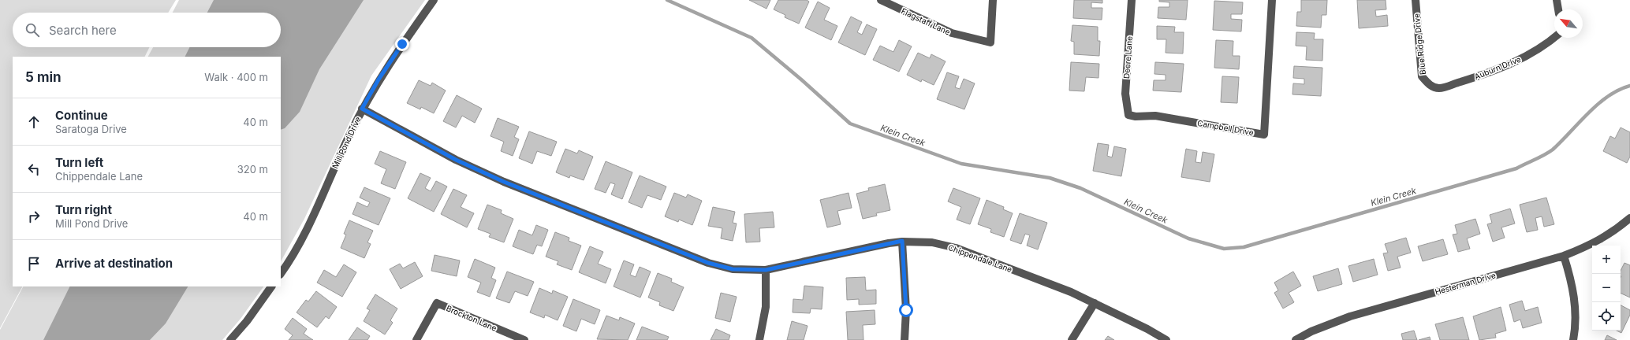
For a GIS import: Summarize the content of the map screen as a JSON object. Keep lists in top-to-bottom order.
{
  "streets": {
    "street": [
      "Flagstaff Lane",
      "Blue Ridge Drive",
      "Deere Lane",
      "Auburn Drive",
      "Campbell Drive",
      "Mill Pond Drive",
      "Chippendale Lane",
      "Hesterman Drive",
      "Brockton Lane"
    ]
  },
  "crossings": [
    ["Blue Ridge Drive", "Auburn Drive"],
    ["Deere Lane", "Campbell Drive"],
    ["Mill Pond Drive", "Chippendale Lane"]
  ],
  "water": ["Klein Creek"],
  "north": "top left",
  "page": {
    "search": "Search here",
    "heading": ["5 min", "Walk · 400 m"],
    "list": [
      ["Continue", "Saratoga Drive", "40 m"],
      ["Turn left", "Chippendale Lane", "320 m"],
      ["Turn right", "Mill Pond Drive", "40 m"],
      "Arrive at destination"
    ],
    "map_buttons": ["+", "−"]
  }
}
